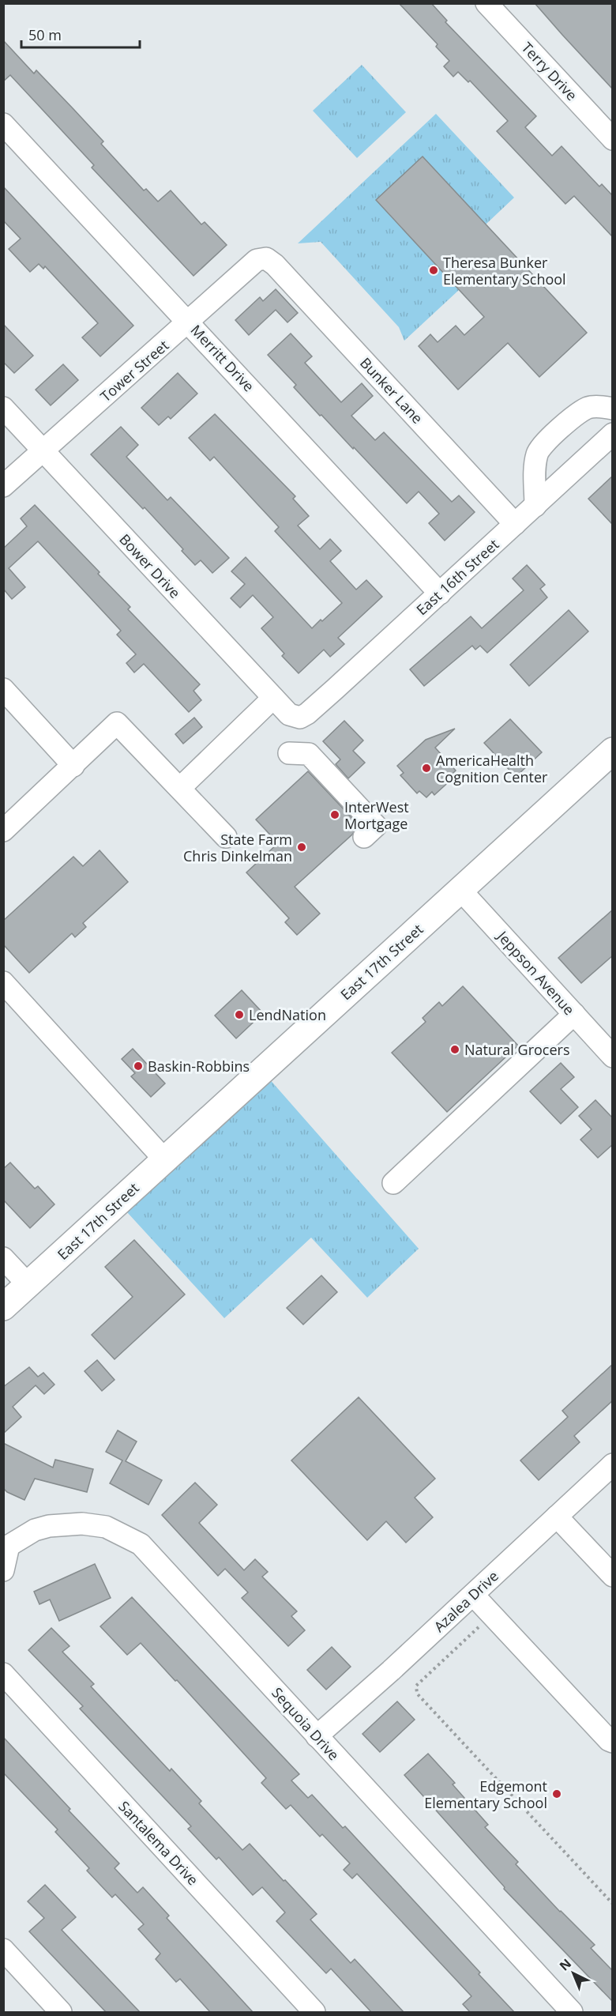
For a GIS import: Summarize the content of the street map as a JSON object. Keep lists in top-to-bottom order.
{
  "streets": {
    "main road": ["East 17th Street"],
    "street": [
      "Terry Drive",
      "Merritt Drive",
      "Tower Street",
      "Bunker Lane",
      "Bower Drive",
      "East 16th Street",
      "Jeppson Avenue",
      "Azalea Drive",
      "Sequoia Drive",
      "Santalema Drive"
    ]
  },
  "crossings": [
    ["Merritt Drive", "Tower Street"],
    ["Merritt Drive", "East 16th Street"],
    ["Tower Street", "Bunker Lane"],
    ["Tower Street", "Bower Drive"],
    ["Bunker Lane", "East 16th Street"],
    ["Bower Drive", "East 16th Street"],
    ["East 17th Street", "Jeppson Avenue"],
    ["Azalea Drive", "Sequoia Drive"]
  ],
  "places": [
    "Theresa Bunker Elementary School",
    "AmericaHealth Cognition Center",
    "InterWest Mortgage",
    "State Farm Chris Dinkelman",
    "LendNation",
    "Natural Grocers",
    "Baskin-Robbins",
    "Edgemont Elementary School"
  ],
  "scale_bar": "50 m",
  "north": "top left"
}
